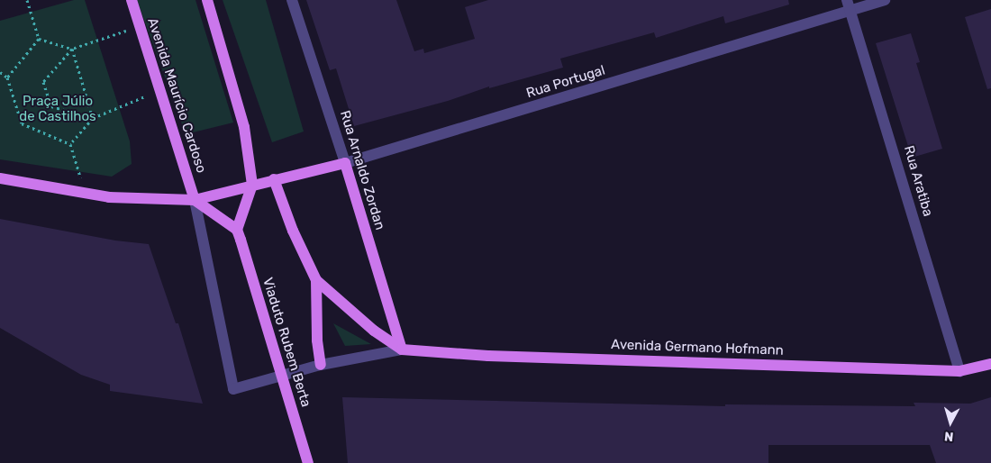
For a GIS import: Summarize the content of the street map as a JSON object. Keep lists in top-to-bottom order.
{
  "streets": {
    "main road": [
      "Rua Portugal",
      "Avenida Maurício Cardoso",
      "Rua Arnaldo Zordan",
      "Viaduto Rubem Berta",
      "Avenida Germano Hofmann"
    ],
    "street": ["Rua Aratiba"]
  },
  "crossings": [
    ["Rua Portugal", "Avenida Maurício Cardoso"],
    ["Rua Portugal", "Rua Arnaldo Zordan"],
    ["Rua Portugal", "Rua Aratiba"],
    ["Rua Arnaldo Zordan", "Avenida Germano Hofmann"],
    ["Rua Aratiba", "Avenida Germano Hofmann"]
  ],
  "parks": ["Praça Júlio de Castilhos"],
  "north": "bottom"
}
